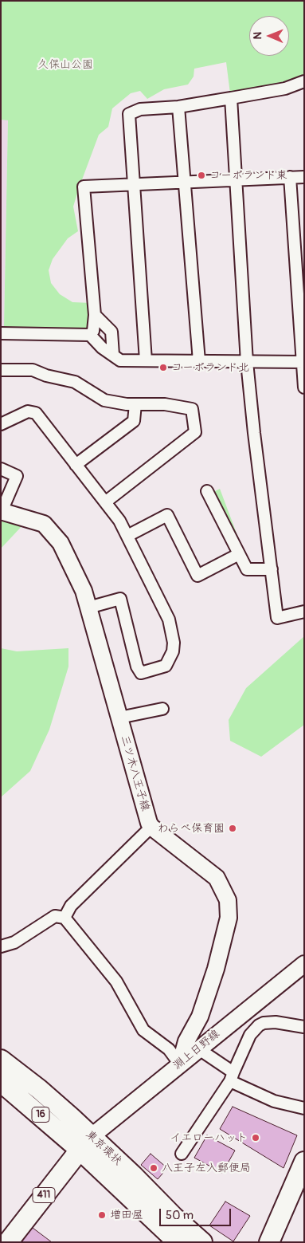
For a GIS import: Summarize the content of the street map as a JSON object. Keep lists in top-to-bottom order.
{
  "streets": {
    "highway": ["16", "東京環状", "411"],
    "main road": ["三ツ木八王子線", "淵上日野線"]
  },
  "crossings": [
    ["淵上日野線", "東京環状"],
    ["淵上日野線", "411"],
    ["東京環状", "411"]
  ],
  "parks": ["久保山公園"],
  "places": [
    "コーポランド東",
    "コーポランド北",
    "わらべ保育園",
    "イエローハット",
    "八王子左入郵便局",
    "増田屋"
  ],
  "scale_bar": "50 m",
  "north": "left"
}
